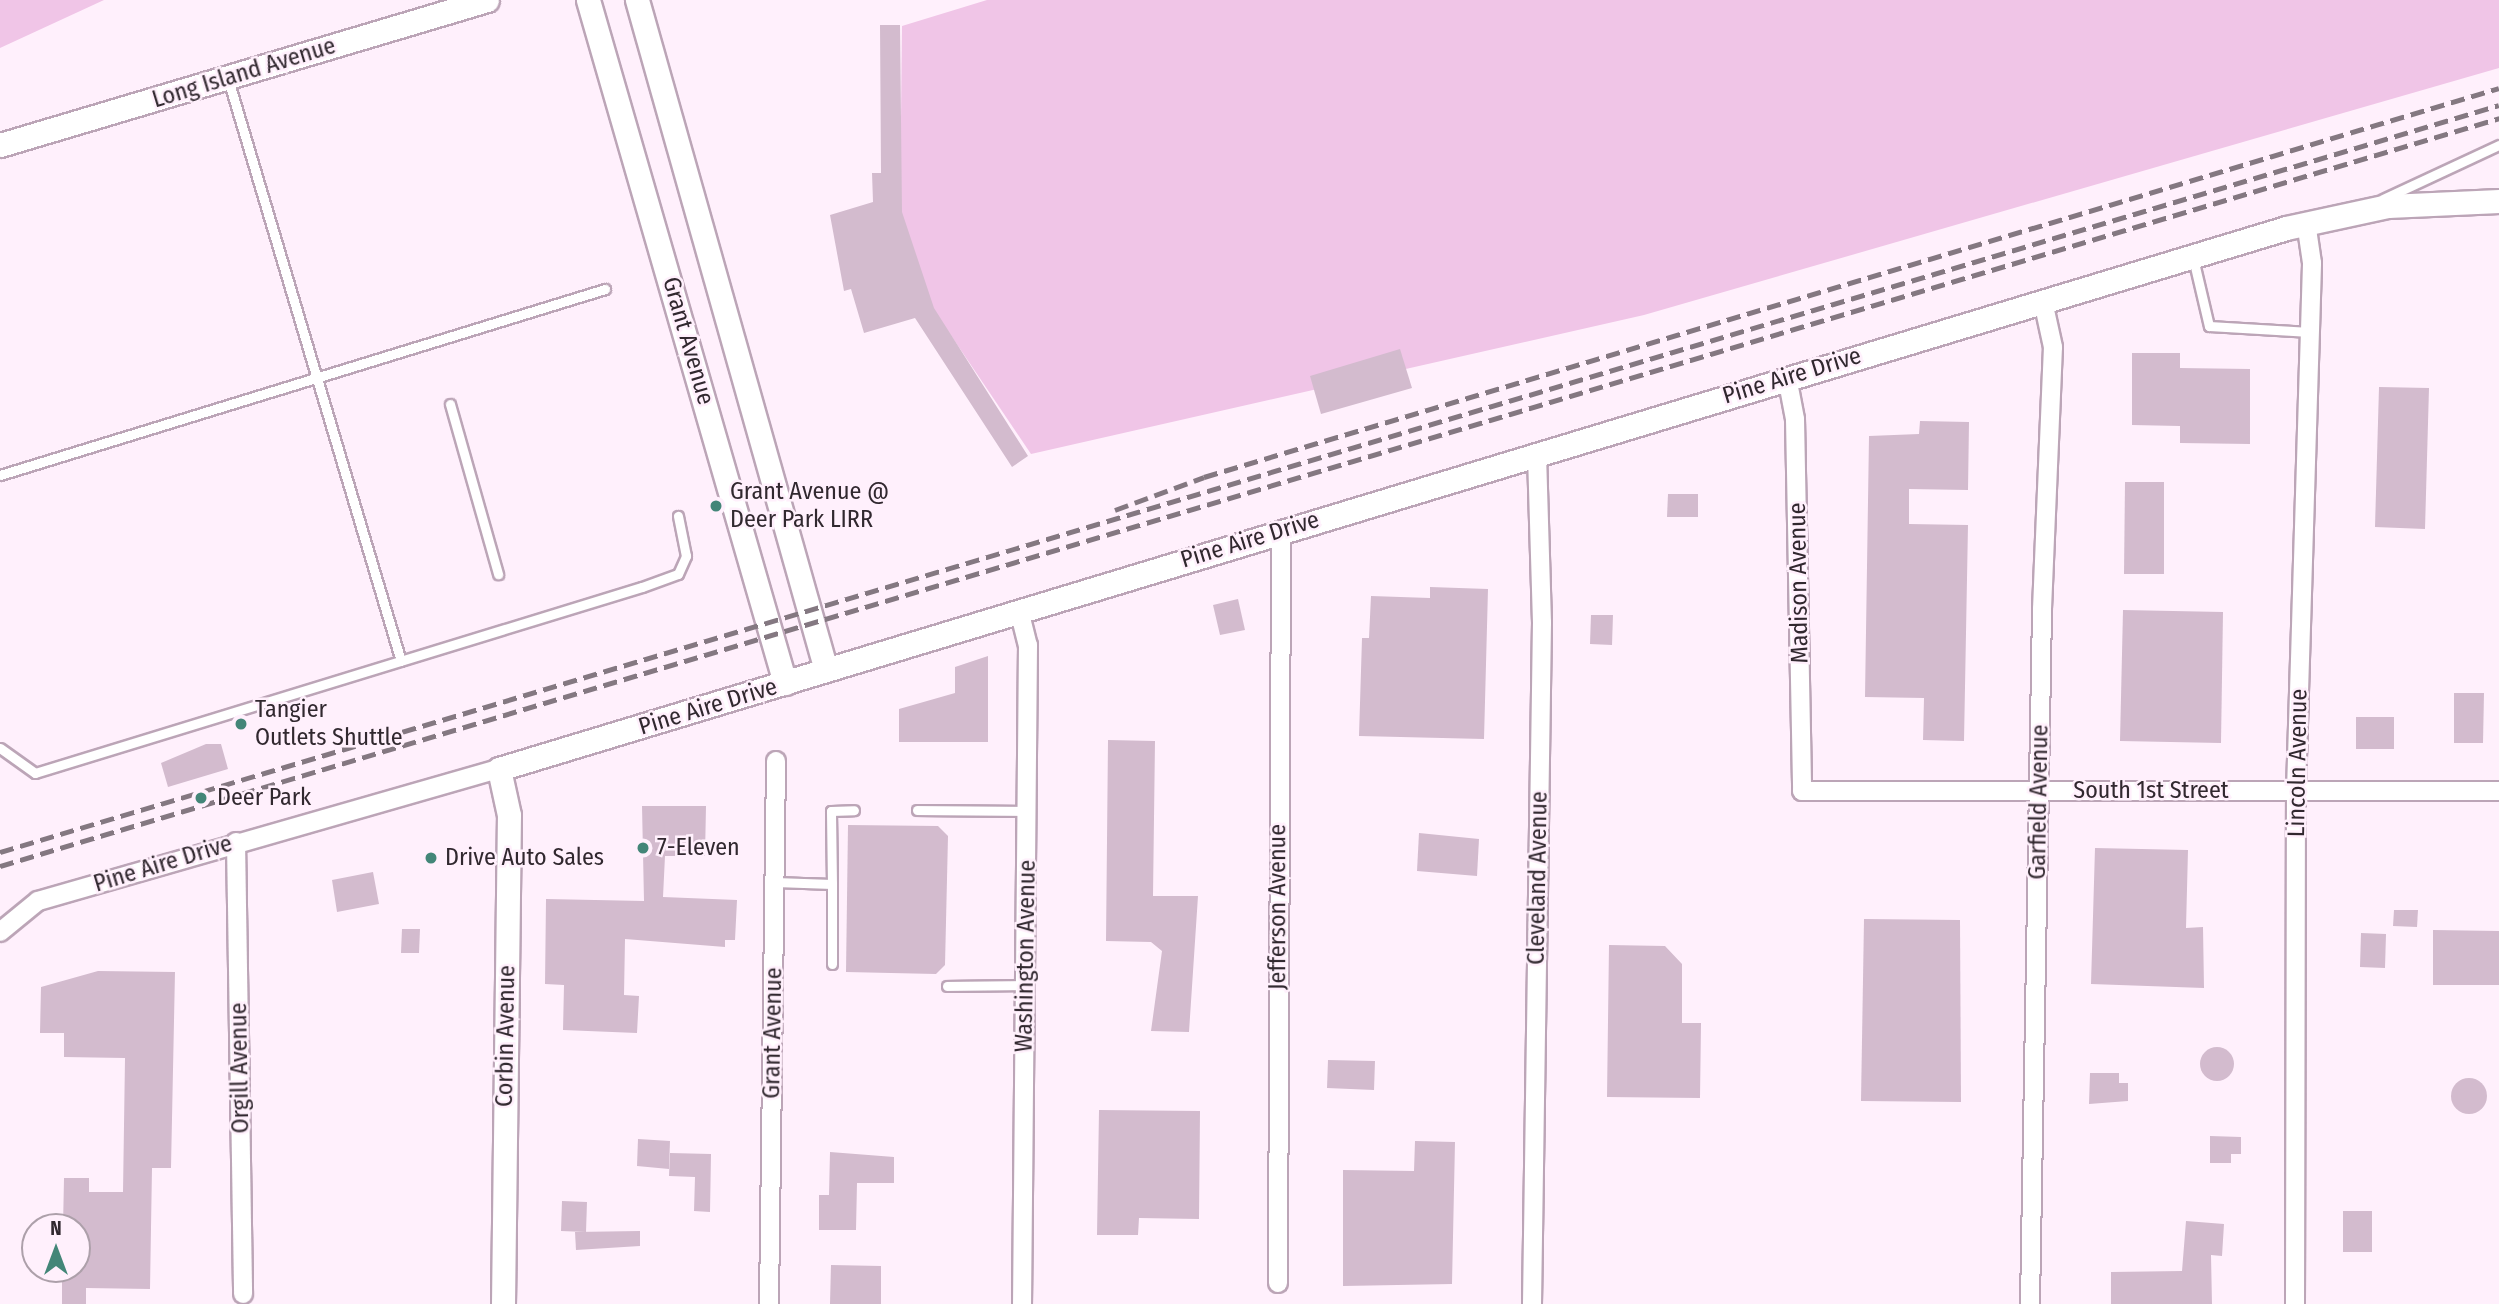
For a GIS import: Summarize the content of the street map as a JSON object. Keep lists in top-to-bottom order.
{
  "streets": {
    "street": [
      "Long Island Avenue",
      "Grant Avenue",
      "Pine Aire Drive",
      "Madison Avenue",
      "Lincoln Avenue",
      "South 1st Street",
      "Garfield Avenue",
      "Cleveland Avenue",
      "Jefferson Avenue",
      "Washington Avenue",
      "Corbin Avenue",
      "Orgill Avenue"
    ]
  },
  "crossings": [
    ["Grant Avenue", "Pine Aire Drive"],
    ["Pine Aire Drive", "Madison Avenue"],
    ["Pine Aire Drive", "Lincoln Avenue"],
    ["Pine Aire Drive", "Garfield Avenue"],
    ["Pine Aire Drive", "Cleveland Avenue"],
    ["Pine Aire Drive", "Jefferson Avenue"],
    ["Pine Aire Drive", "Washington Avenue"],
    ["Pine Aire Drive", "Corbin Avenue"],
    ["Pine Aire Drive", "Orgill Avenue"],
    ["Madison Avenue", "South 1st Street"],
    ["Lincoln Avenue", "South 1st Street"],
    ["South 1st Street", "Garfield Avenue"]
  ],
  "places": [
    "Grant Avenue @ Deer Park LIRR",
    "Tangier Outlets Shuttle",
    "Deer Park",
    "7-Eleven",
    "Drive Auto Sales"
  ],
  "north": "top"
}
